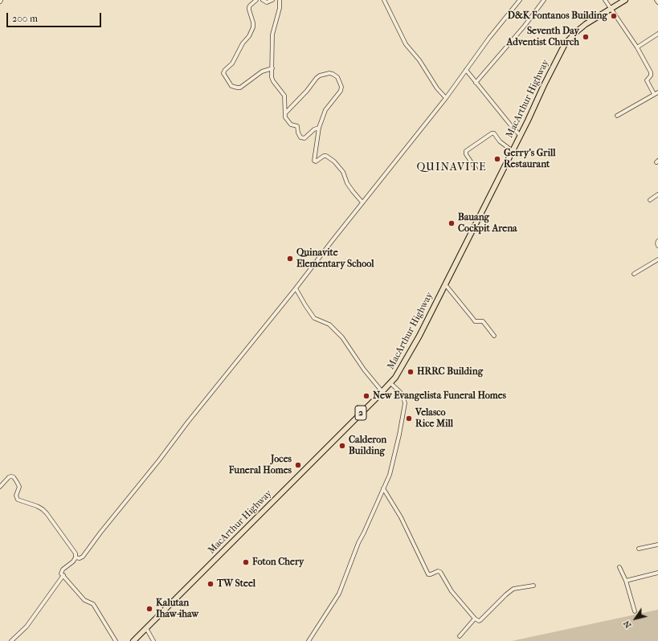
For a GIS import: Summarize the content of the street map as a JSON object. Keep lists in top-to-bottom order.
{
  "streets": {
    "highway": ["MacArthur Highway", "2"]
  },
  "districts": ["QUINAVITE"],
  "places": [
    "D&K Fontanos Building",
    "Seventh Day Adventist Church",
    "Gerry's Grill Restaurant",
    "Bauang Cockpit Arena",
    "Quinavite Elementary School",
    "HRRC Building",
    "New Evangelista Funeral Homes",
    "Velasco Rice Mill",
    "Calderon Building",
    "Joces Funeral Homes",
    "Foton Chery",
    "TW Steel",
    "Kalutan Ihaw-ihaw"
  ],
  "scale_bar": "200 m",
  "north": "bottom left"
}
